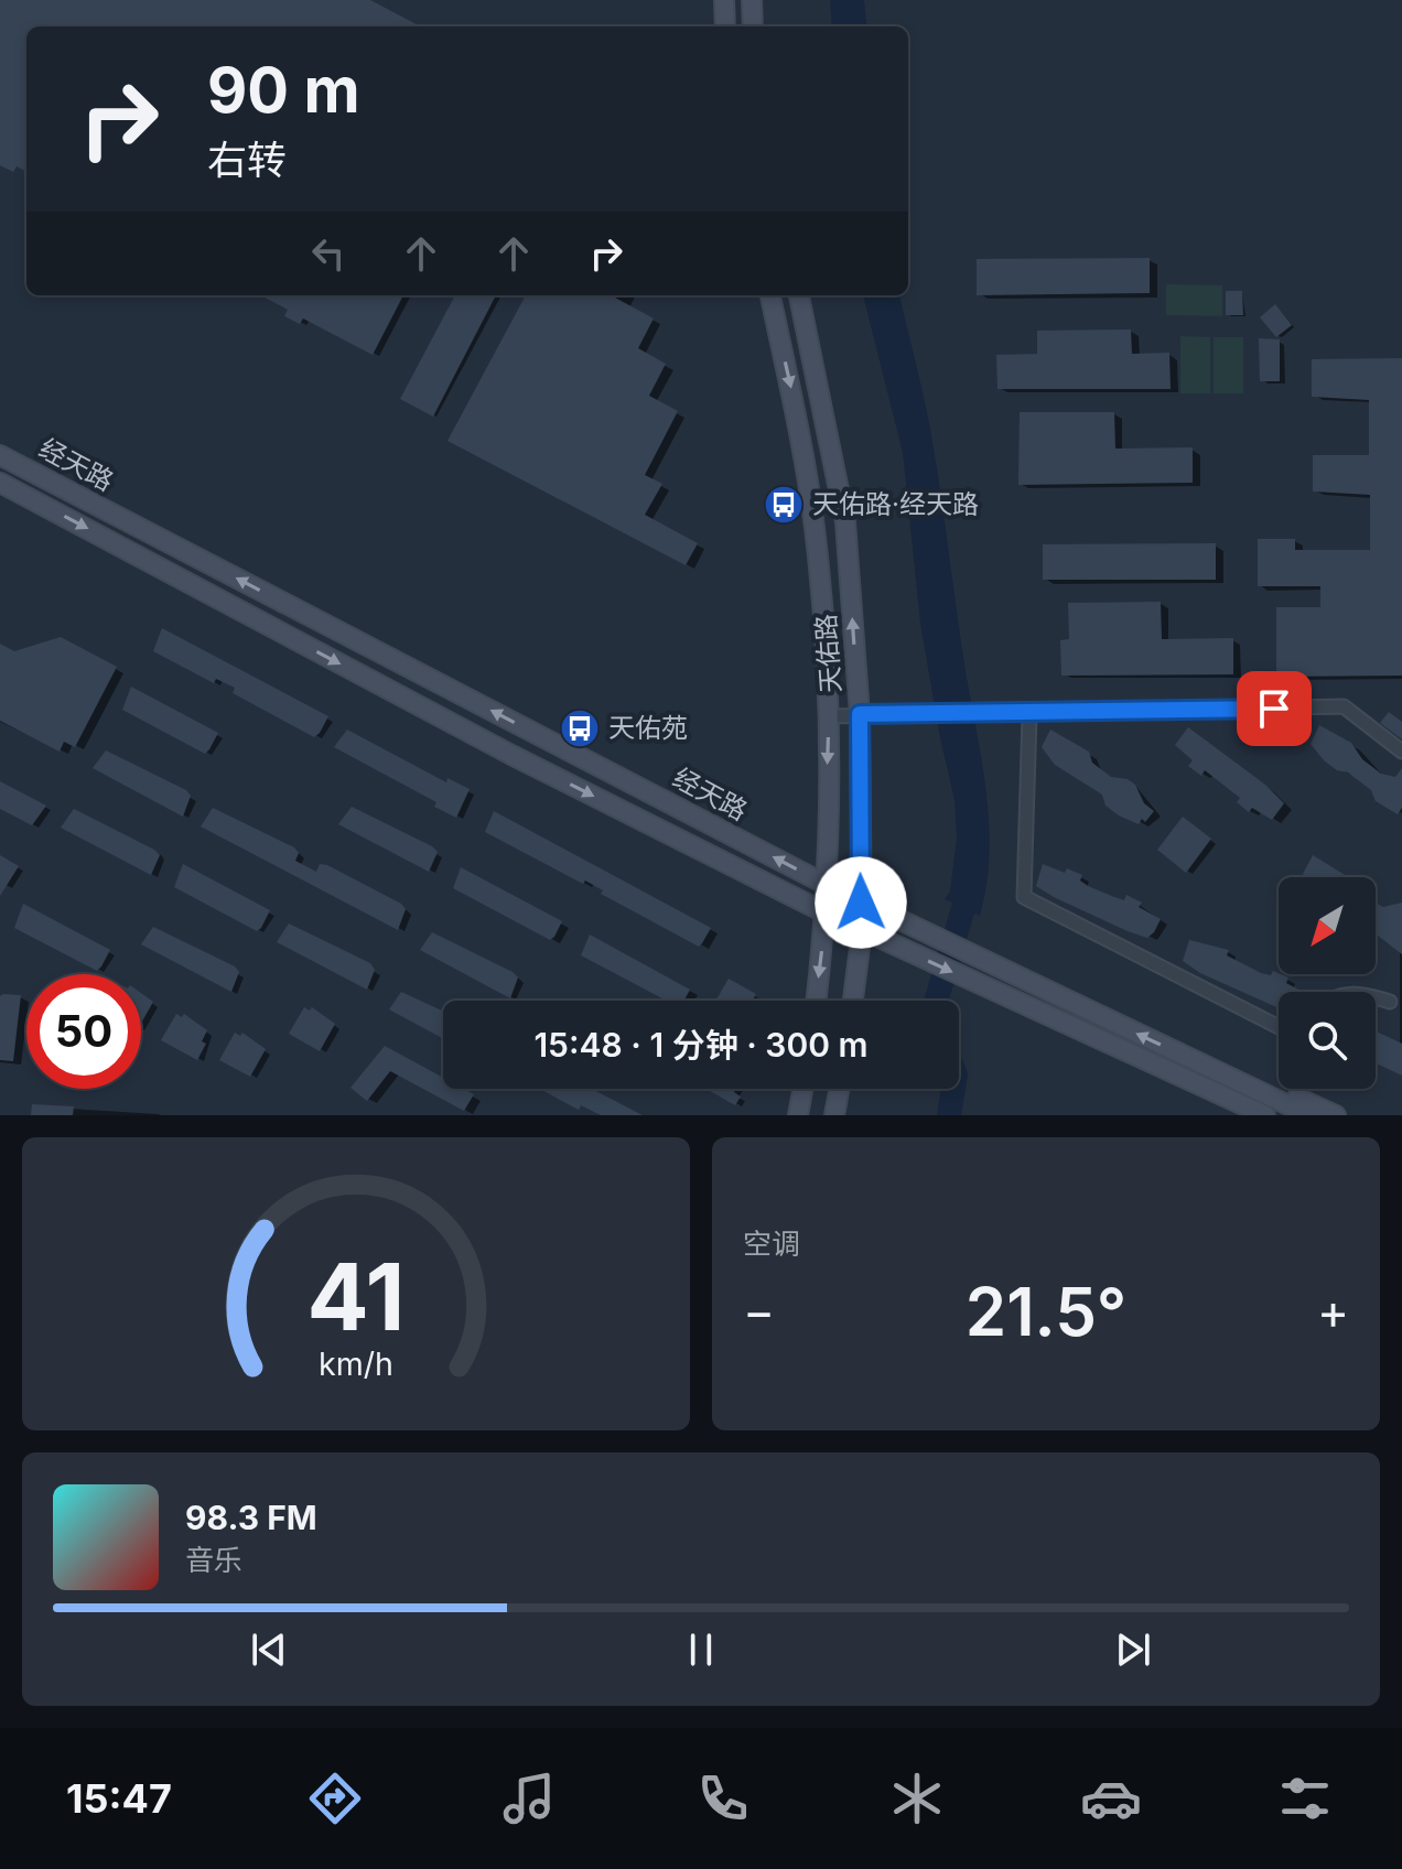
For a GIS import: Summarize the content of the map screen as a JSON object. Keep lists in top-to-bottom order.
{
  "streets": {
    "main road": ["经天路", "天佑路"]
  },
  "crossings": [
    ["经天路", "天佑路"]
  ],
  "places": {
    "bus stop": ["天佑路·经天路", "天佑苑"]
  },
  "north": "bottom left",
  "page": {
    "turn": ["90 m", "右转"],
    "limit": "50",
    "trip": "15:48 · 1 分钟 · 300 m",
    "tile": "空调",
    "heat": ["−", "21.5°", "+"],
    "song": ["98.3 FM", "音乐"],
    "tabs": "15:47",
    "gauge": ["41", "km/h"]
  }
}
